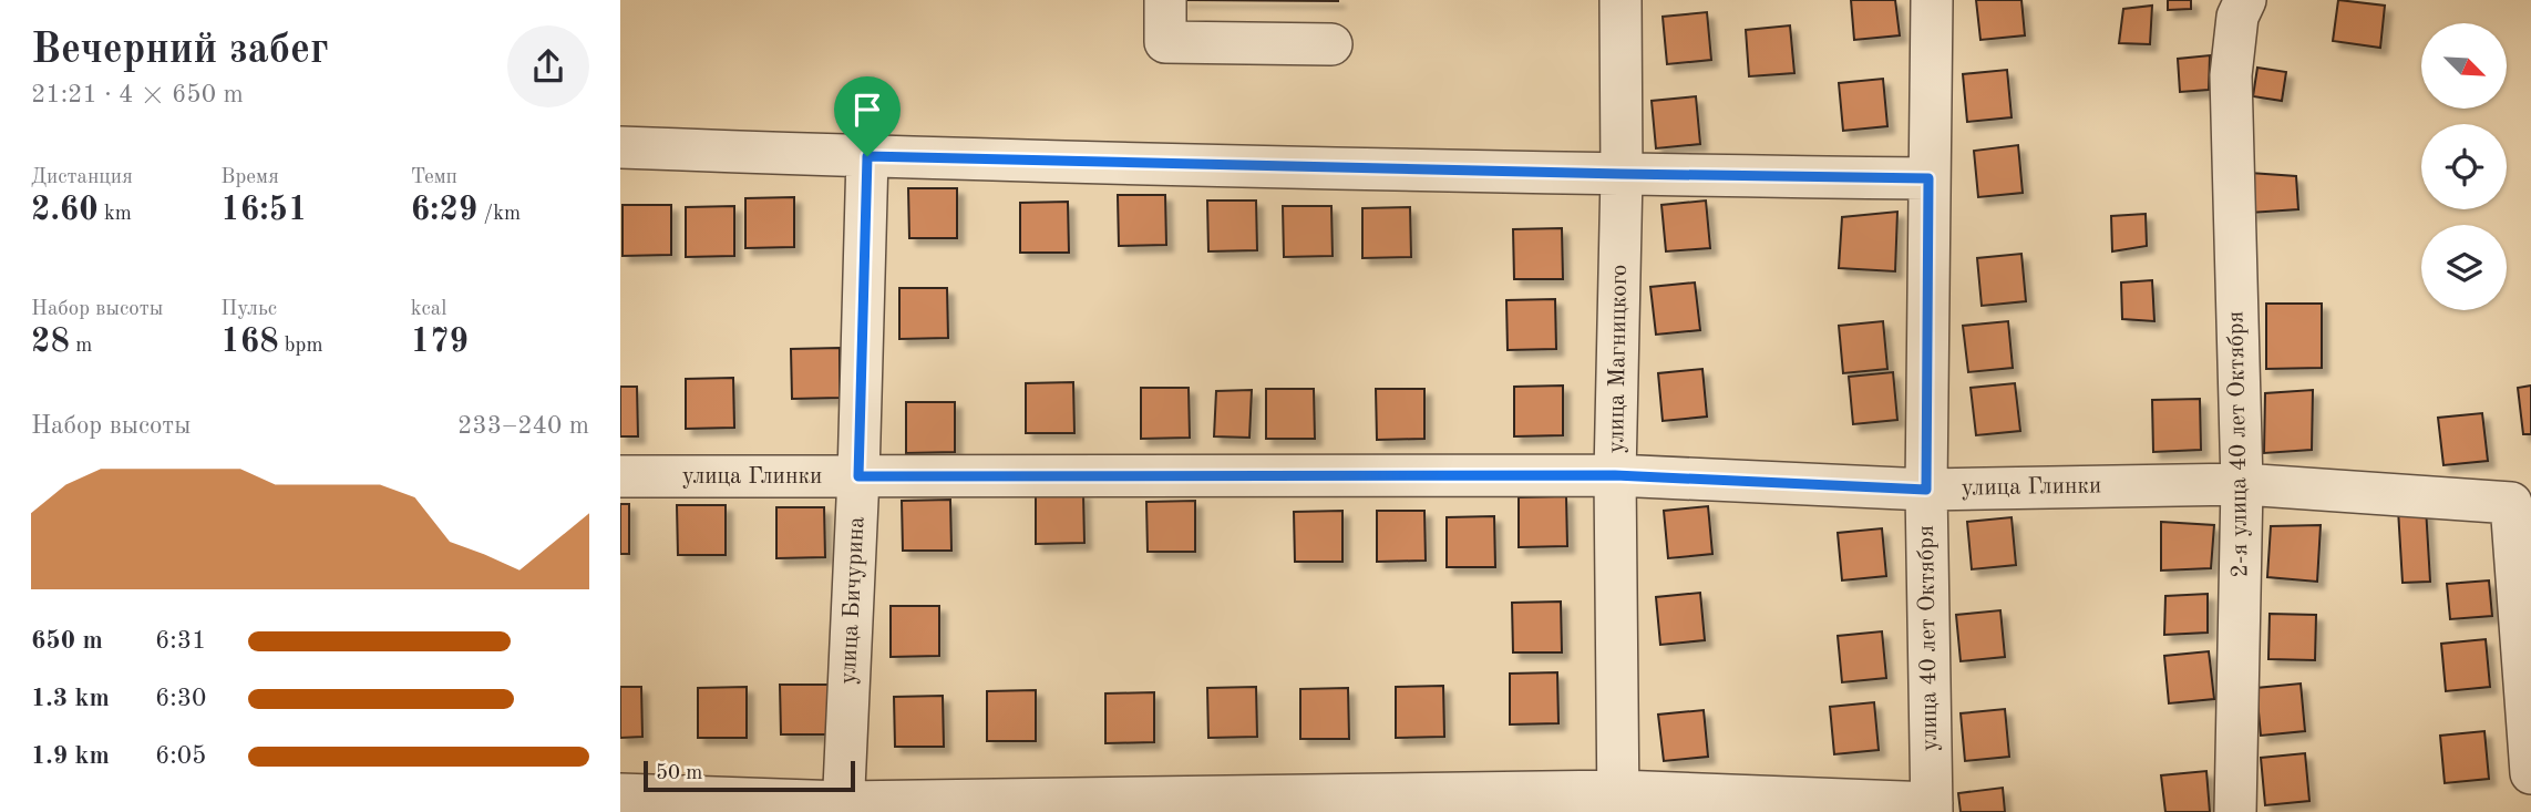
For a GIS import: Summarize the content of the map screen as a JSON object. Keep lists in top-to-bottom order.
{
  "streets": {
    "street": [
      "улица Магницкого",
      "2-я улица 40 лет Октября",
      "улица Глинки",
      "улица Бичурина",
      "улица 40 лет Октября"
    ]
  },
  "crossings": [
    ["улица Магницкого", "улица Глинки"],
    ["2-я улица 40 лет Октября", "улица Глинки"],
    ["улица Глинки", "улица Бичурина"],
    ["улица Глинки", "улица 40 лет Октября"]
  ],
  "scale_bar": "50 m",
  "north": "bottom right",
  "page": {
    "heading": ["Вечерний забег", "21:21 · 4 × 650 m"],
    "stats": [
      ["Дистанция", "2.60 km"],
      ["Время", "16:51"],
      ["Темп", "6:29 /km"],
      ["Набор высоты", "28 m"],
      ["Пульс", "168 bpm"],
      ["kcal", "179"]
    ],
    "chart": ["Набор высоты", "233–240 m"],
    "list": [
      {
        "name": "650 m",
        "note": "6:31"
      },
      {
        "name": "1.3 km",
        "note": "6:30"
      },
      {
        "name": "1.9 km",
        "note": "6:05"
      }
    ],
    "scale": "50 m"
  }
}
